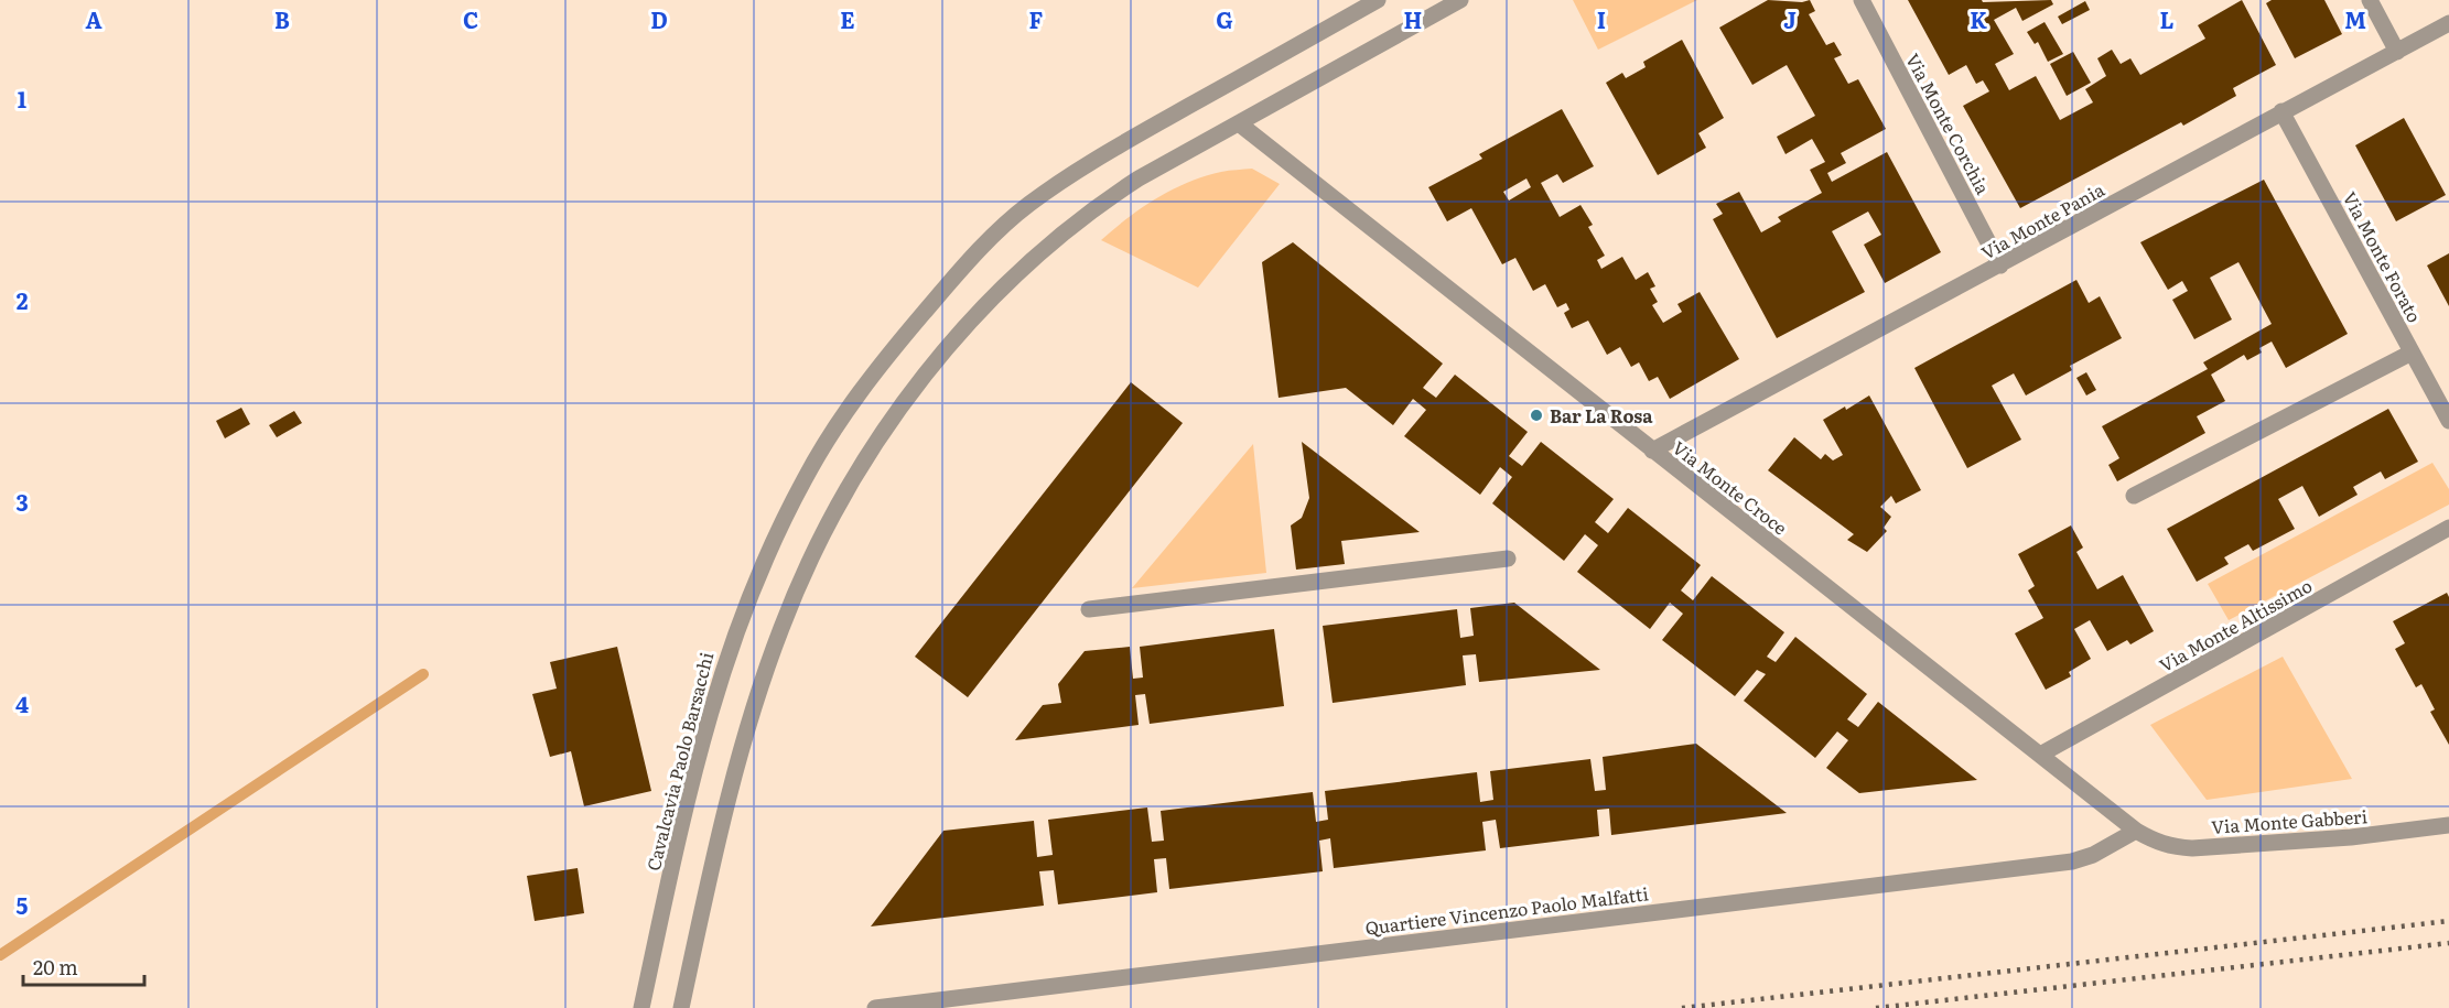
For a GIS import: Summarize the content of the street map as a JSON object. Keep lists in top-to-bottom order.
{
  "streets": {
    "street": [
      "Via Monte Corchia",
      "Via Monte Pania",
      "Via Monte Forato",
      "Via Monte Croce",
      "Via Monte Altissimo",
      "Cavalcavia Paolo Barsacchi",
      "Via Monte Gabberi",
      "Quartiere Vincenzo Paolo Malfatti"
    ]
  },
  "crossings": [
    ["Via Monte Corchia", "Via Monte Pania"],
    ["Via Monte Pania", "Via Monte Forato"],
    ["Via Monte Pania", "Via Monte Croce"],
    ["Via Monte Croce", "Via Monte Altissimo"],
    ["Via Monte Croce", "Via Monte Gabberi"],
    ["Via Monte Croce", "Quartiere Vincenzo Paolo Malfatti"],
    ["Via Monte Gabberi", "Quartiere Vincenzo Paolo Malfatti"]
  ],
  "places": ["Bar La Rosa"],
  "scale_bar": "20 m",
  "grid": {
    "columns": [
      "A",
      "B",
      "C",
      "D",
      "E",
      "F",
      "G",
      "H",
      "I",
      "J",
      "K",
      "L",
      "M"
    ],
    "rows": [
      "1",
      "2",
      "3",
      "4",
      "5"
    ]
  }
}
